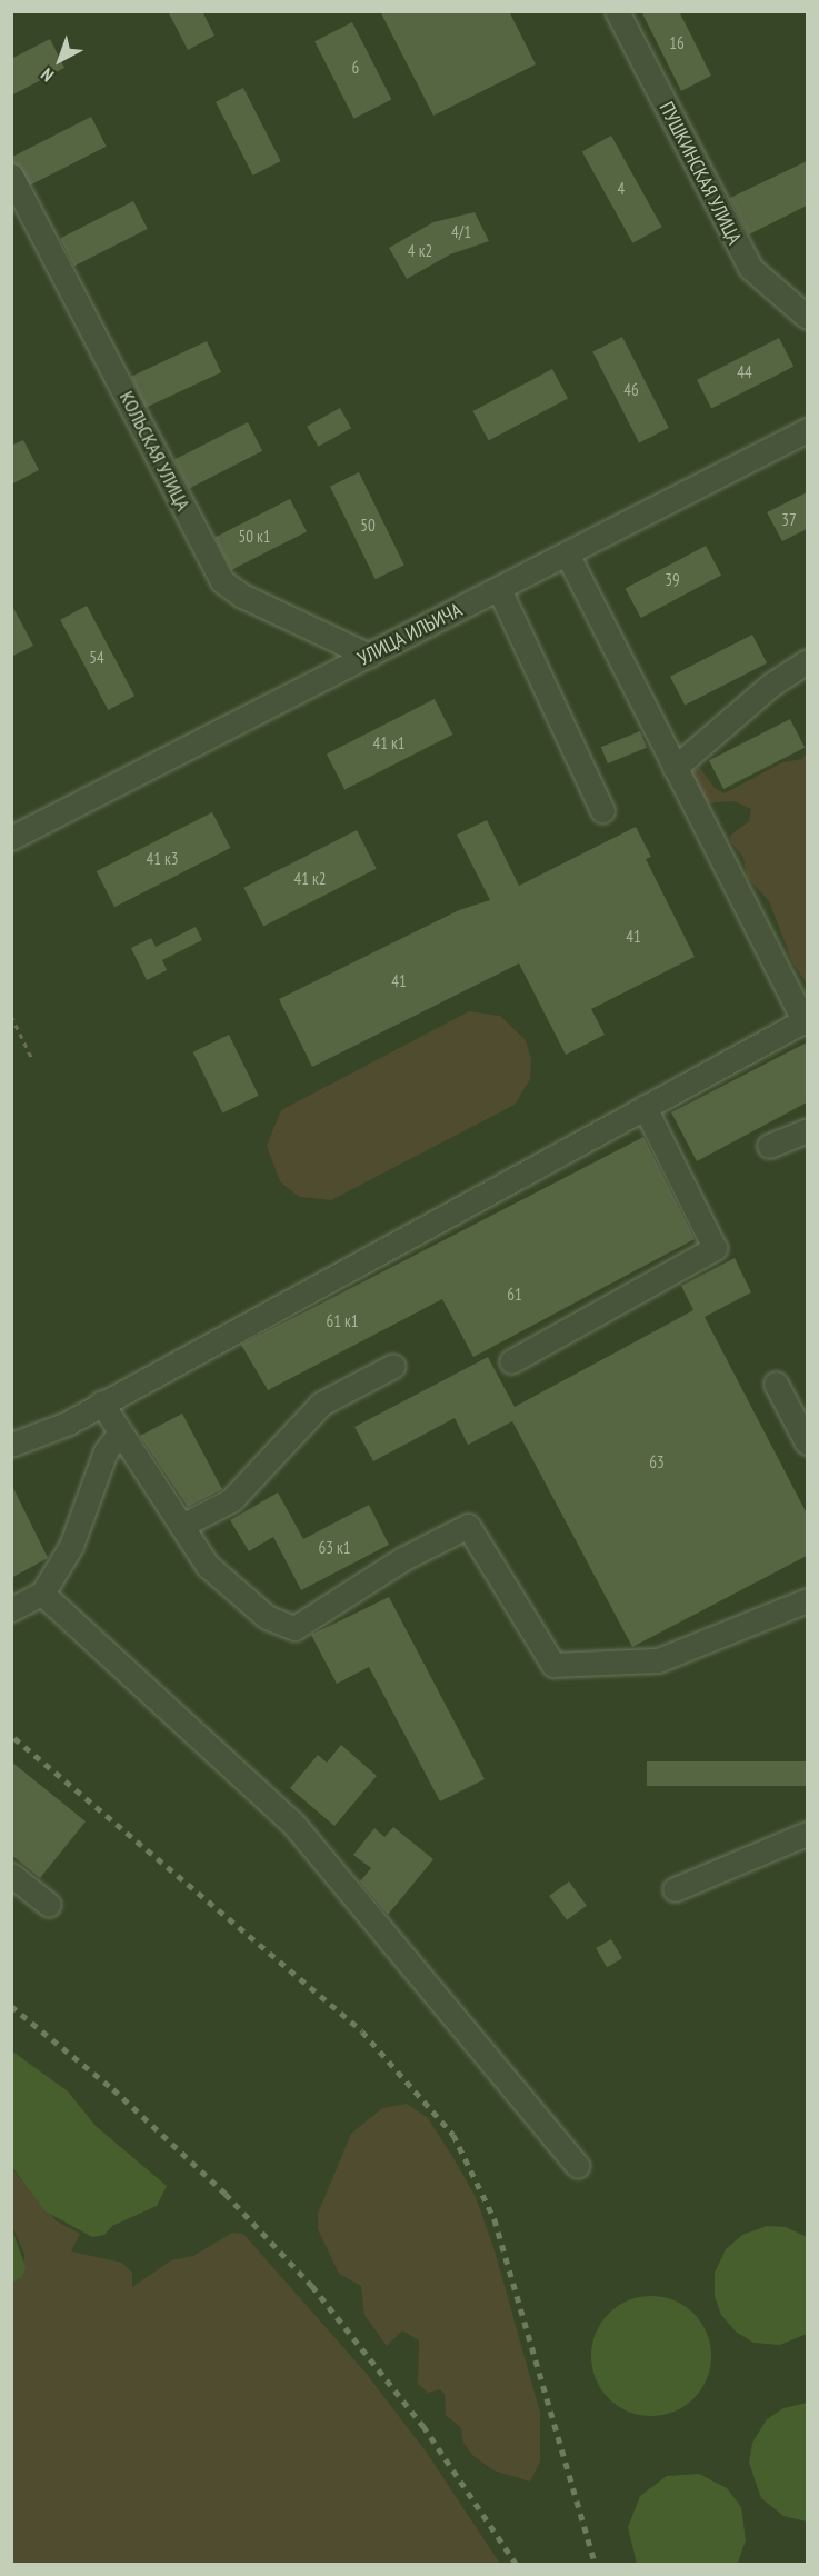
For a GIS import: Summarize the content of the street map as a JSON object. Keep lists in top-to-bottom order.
{
  "streets": {
    "street": ["ПУШКИНСКАЯ УЛИЦА", "КОЛЬСКАЯ УЛИЦА", "УЛИЦА ИЛЬИЧА"]
  },
  "crossings": [
    ["КОЛЬСКАЯ УЛИЦА", "УЛИЦА ИЛЬИЧА"]
  ],
  "house_numbers": [
    "16",
    "6",
    "4",
    "4/1",
    "4 к2",
    "44",
    "46",
    "37",
    "50",
    "50 к1",
    "39",
    "54",
    "41 к1",
    "41 к3",
    "41 к2",
    "41",
    "41",
    "61",
    "61 к1",
    "63",
    "63 к1"
  ],
  "north": "bottom left"
}
